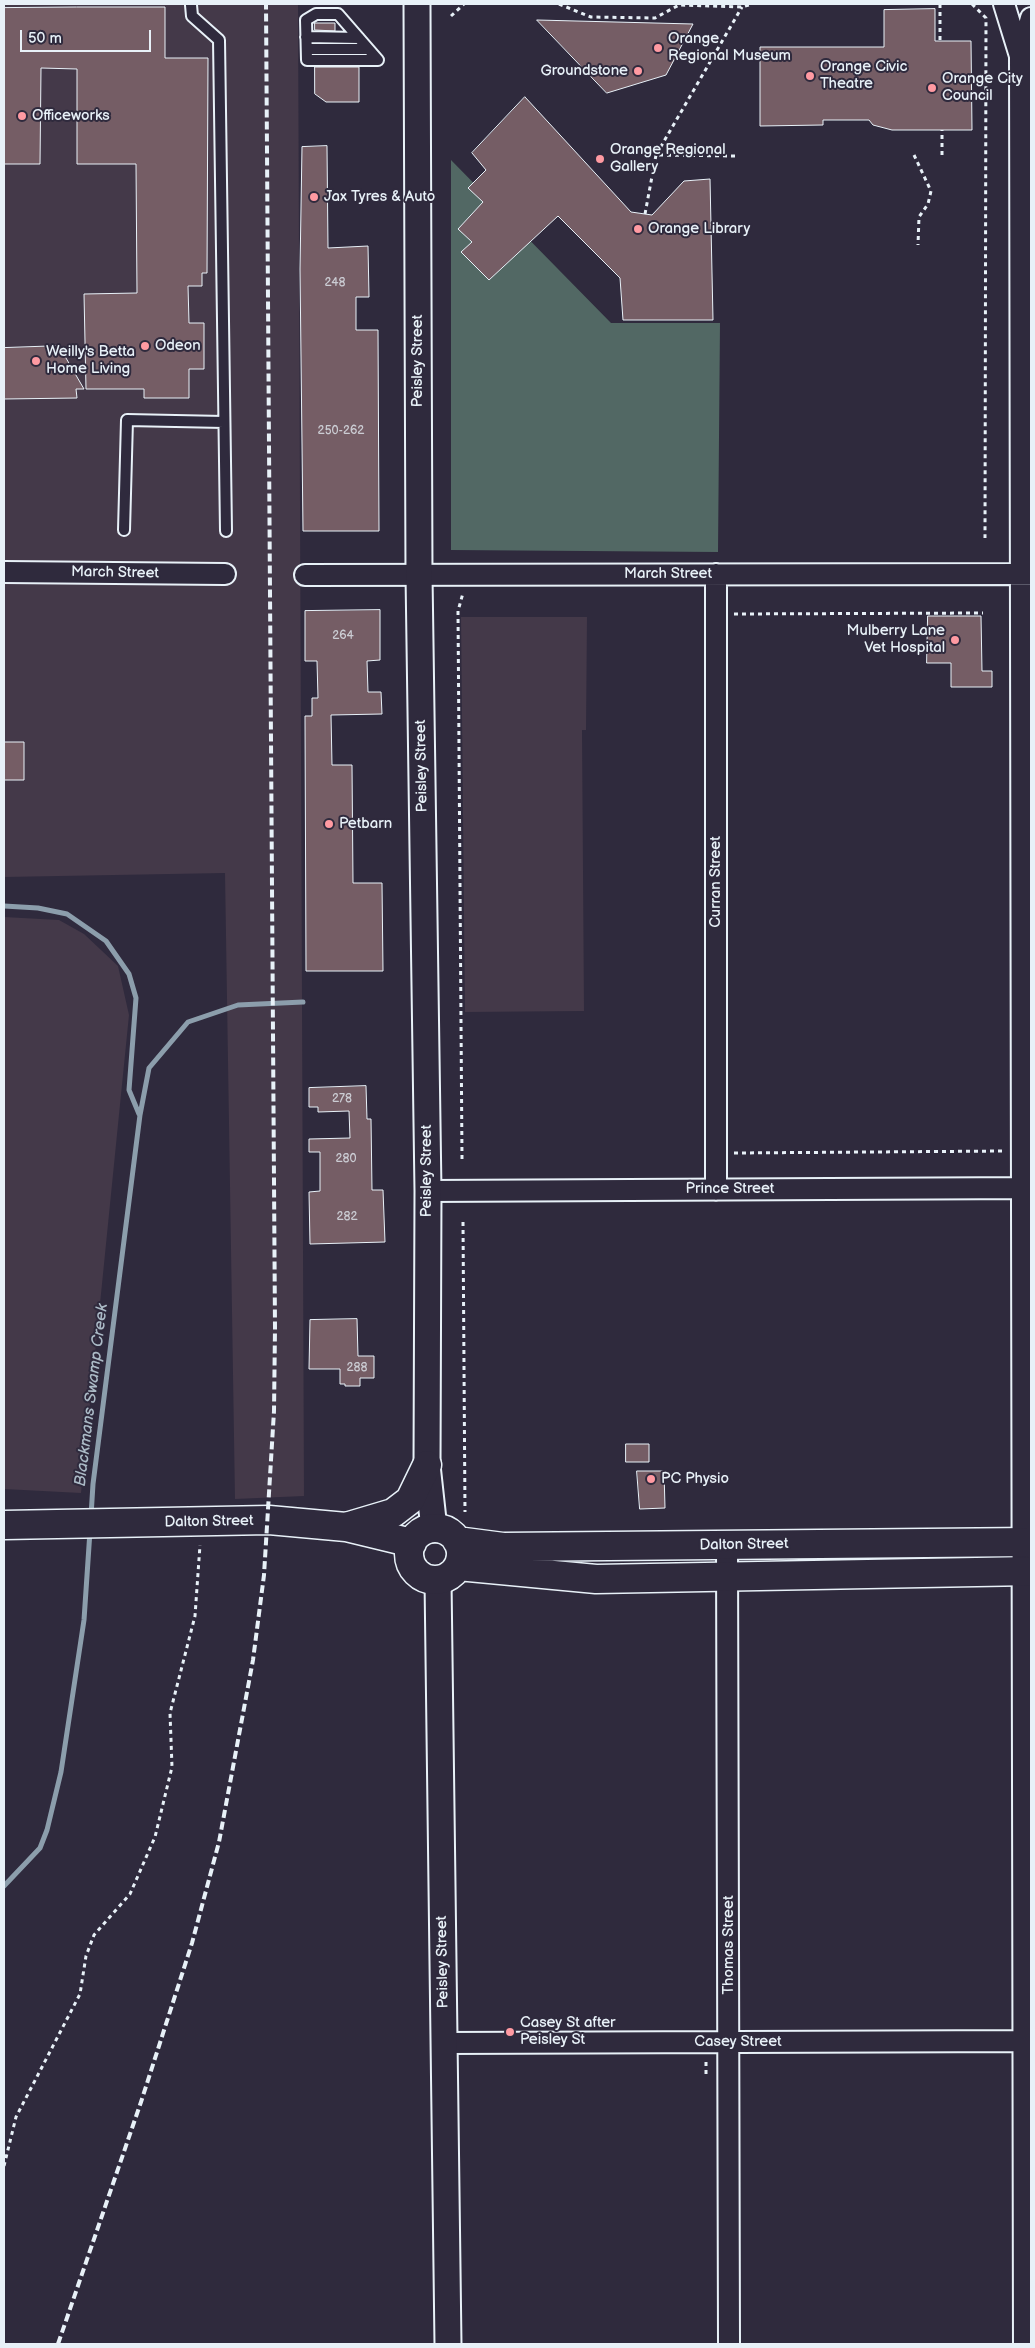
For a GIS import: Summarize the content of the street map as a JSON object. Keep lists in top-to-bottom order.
{
  "streets": {
    "main road": ["Dalton Street"],
    "street": [
      "Peisley Street",
      "March Street",
      "Curran Street",
      "Prince Street",
      "Thomas Street",
      "Casey Street"
    ]
  },
  "crossings": [
    ["Peisley Street", "March Street"],
    ["Peisley Street", "Prince Street"],
    ["Peisley Street", "Dalton Street"],
    ["Peisley Street", "Casey Street"],
    ["March Street", "Curran Street"],
    ["Curran Street", "Prince Street"],
    ["Dalton Street", "Thomas Street"],
    ["Thomas Street", "Casey Street"]
  ],
  "water": ["Blackmans Swamp Creek"],
  "places": [
    "Orange Regional Museum",
    "Groundstone",
    "Orange Civic Theatre",
    "Orange City Council",
    "Officeworks",
    "Orange Regional Gallery",
    "Jax Tyres & Auto",
    "Orange Library",
    "Odeon",
    "Weilly's Betta Home Living",
    "Mulberry Lane Vet Hospital",
    "Petbarn",
    "PC Physio",
    "Casey St after Peisley St"
  ],
  "house_numbers": [
    "248",
    "250-262",
    "264",
    "278",
    "280",
    "282",
    "288"
  ],
  "scale_bar": "50 m"
}
